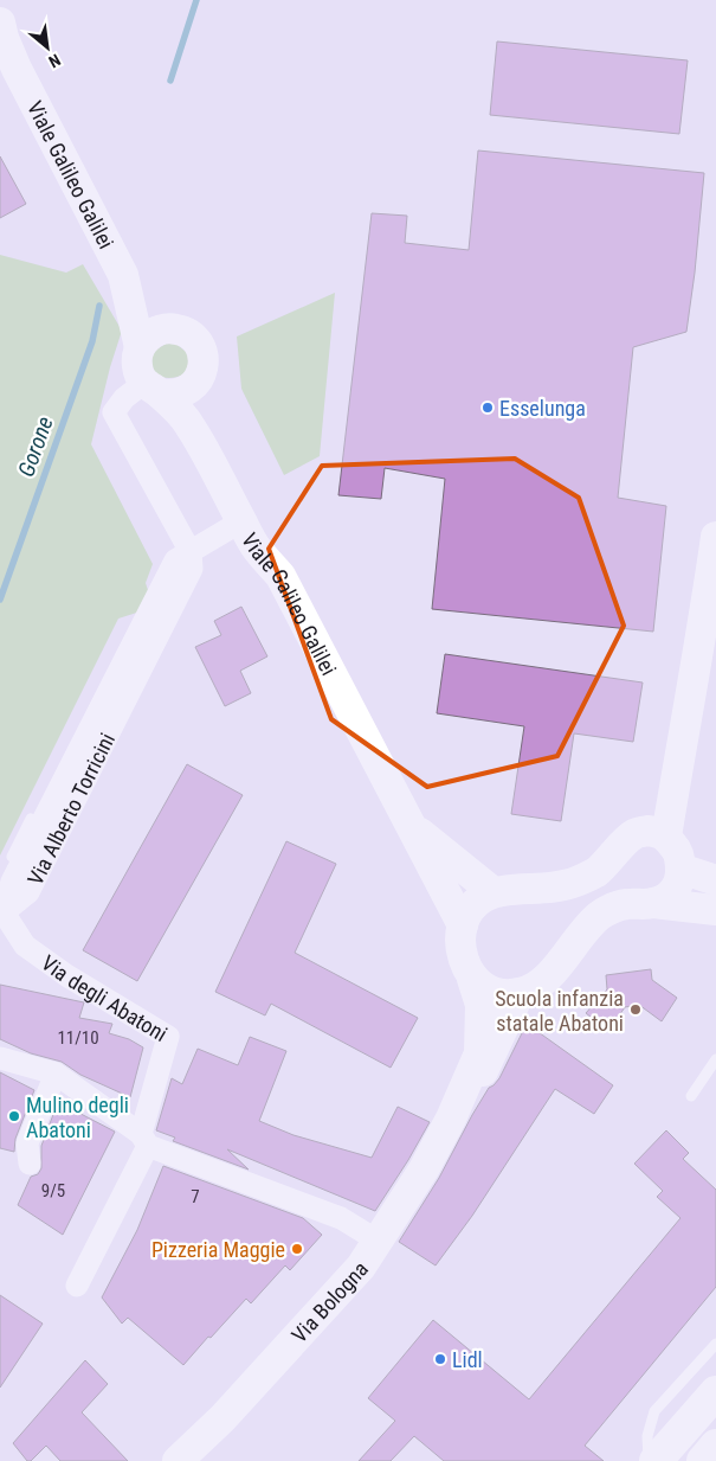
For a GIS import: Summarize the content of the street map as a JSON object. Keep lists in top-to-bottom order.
{
  "streets": {
    "main road": ["Viale Galileo Galilei", "Via Bologna"],
    "street": ["Via Alberto Torricini", "Via degli Abatoni"]
  },
  "crossings": [
    ["Viale Galileo Galilei", "Via Alberto Torricini"],
    ["Via Alberto Torricini", "Via degli Abatoni"]
  ],
  "water": ["Gorone"],
  "places": [
    "Esselunga",
    "Scuola infanzia statale Abatoni",
    "Mulino degli Abatoni",
    "Pizzeria Maggie",
    "Lidl"
  ],
  "house_numbers": ["11/10", "9/5", "7"],
  "north": "bottom right"
}
